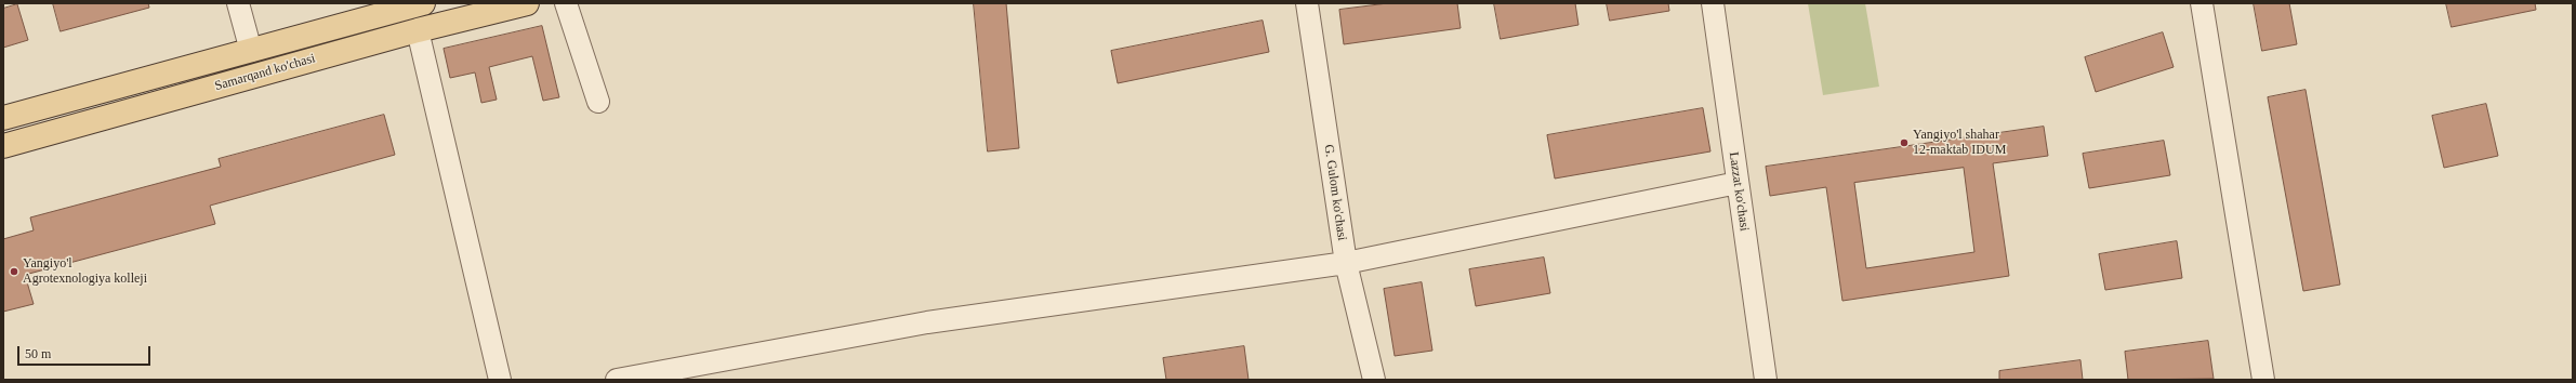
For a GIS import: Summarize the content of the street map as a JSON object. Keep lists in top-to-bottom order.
{
  "streets": {
    "main road": ["Samarqand ko'chasi"],
    "street": ["Lazzat ko'chasi", "G. Gulom ko'chasi"]
  },
  "places": ["Yangiyo'l shahar 12-maktab IDUM", "Yangiyo'l Agrotexnologiya kolleji"],
  "scale_bar": "50 m"
}
